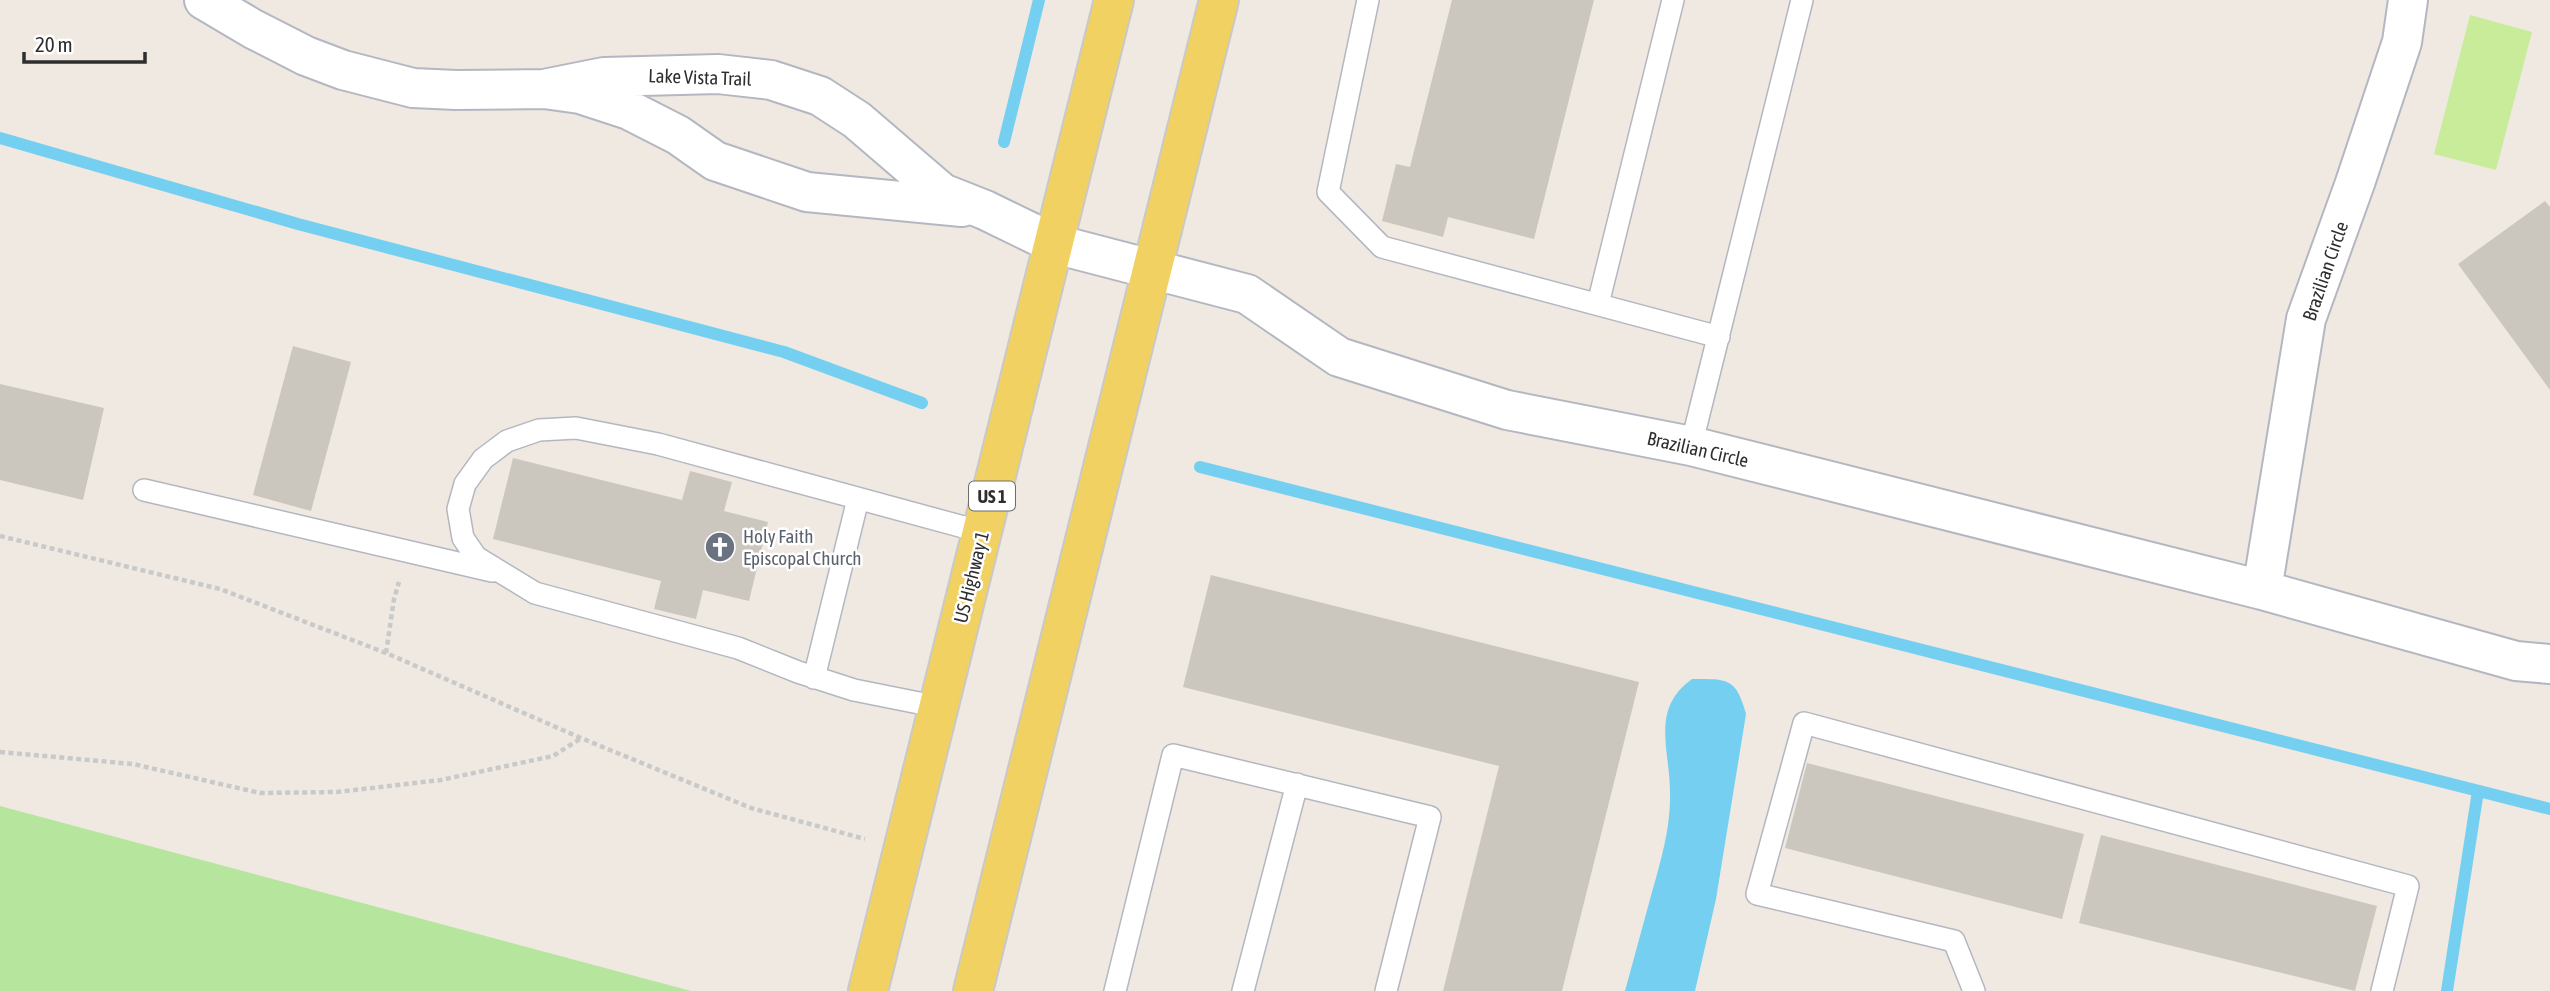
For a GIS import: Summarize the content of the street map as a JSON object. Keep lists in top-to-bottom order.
{
  "streets": {
    "main road": ["US 1", "US Highway 1"],
    "street": ["Lake Vista Trail", "Brazilian Circle"]
  },
  "crossings": [
    ["Lake Vista Trail", "Brazilian Circle"],
    ["Lake Vista Trail", "US Highway 1"]
  ],
  "places": {
    "church": ["Holy Faith Episcopal Church"]
  },
  "scale_bar": "20 m"
}
